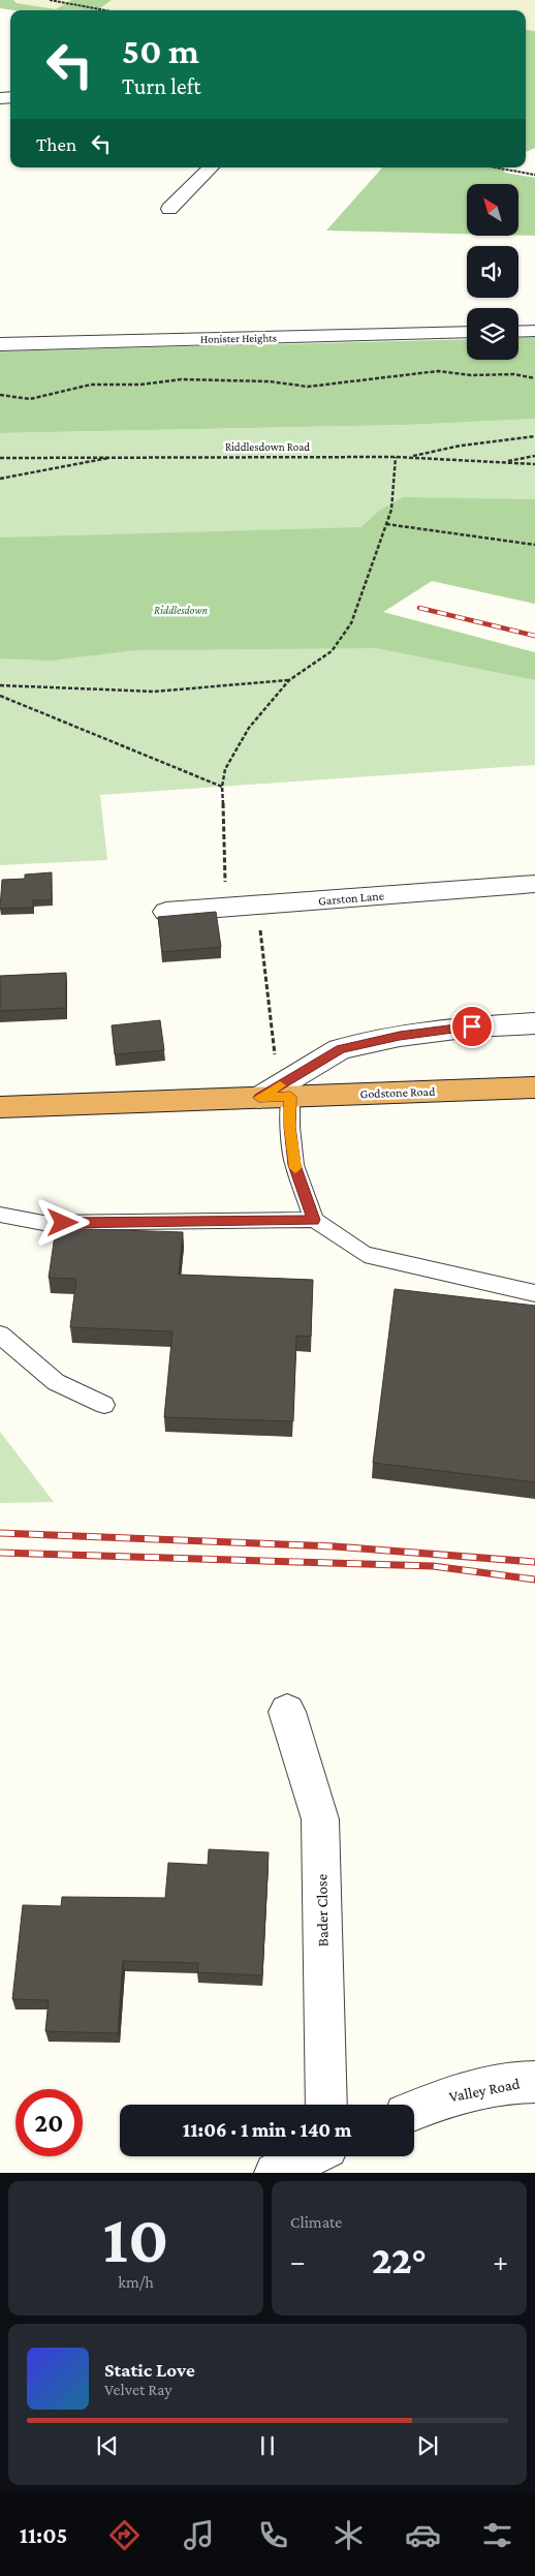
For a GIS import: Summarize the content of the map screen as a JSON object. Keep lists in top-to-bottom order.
{
  "streets": {
    "highway": ["Godstone Road"],
    "street": [
      "Honister Heights",
      "Garston Lane",
      "Bader Close",
      "Valley Road"
    ],
    "path": ["Riddlesdown Road"]
  },
  "parks": ["Riddlesdown"],
  "north": "top left",
  "page": {
    "turn": ["50 m", "Turn left"],
    "then": "Then",
    "limit": "20",
    "trip": "11:06 · 1 min · 140 m",
    "tile": [
      ["10", "km/h"],
      "Climate"
    ],
    "heat": ["−", "22°", "+"],
    "song": ["Static Love", "Velvet Ray"],
    "tabs": "11:05"
  }
}
